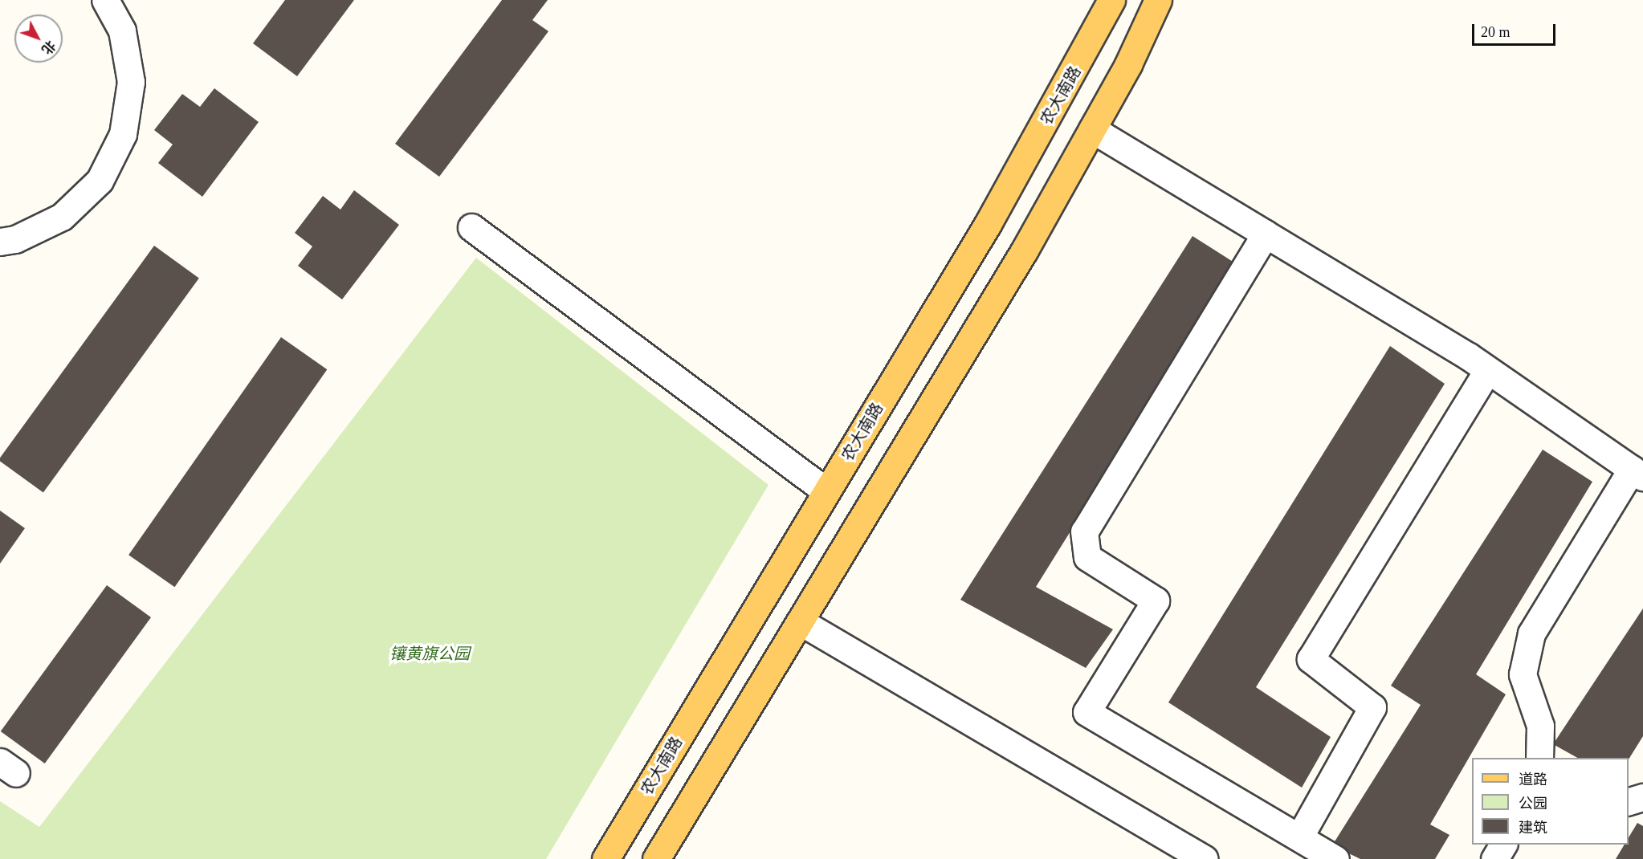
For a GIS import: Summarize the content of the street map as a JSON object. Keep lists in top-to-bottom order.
{
  "streets": {
    "main road": ["农大南路"]
  },
  "parks": ["镶黄旗公园"],
  "legend": ["道路", "公园", "建筑"],
  "scale_bar": "20 m",
  "north": "bottom right"
}
